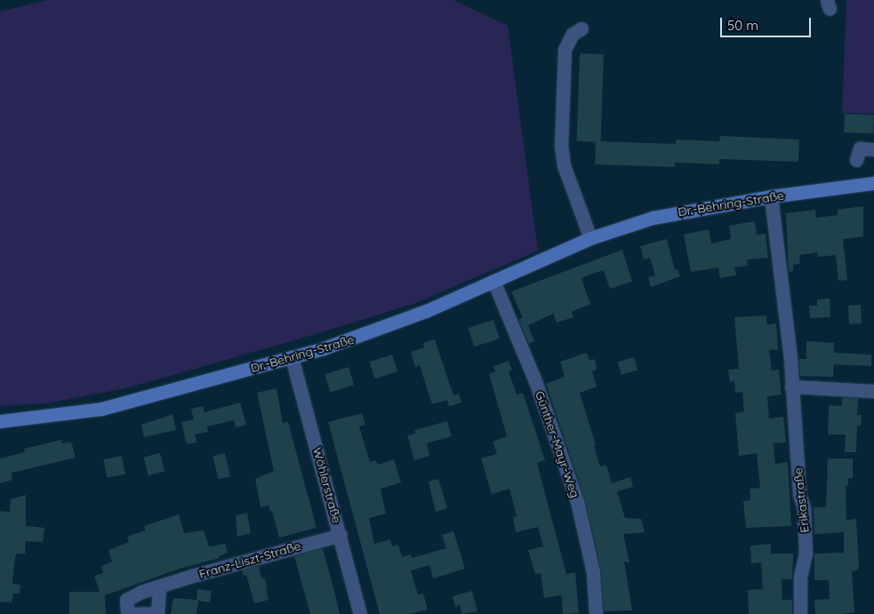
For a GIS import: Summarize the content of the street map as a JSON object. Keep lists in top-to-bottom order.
{
  "streets": {
    "street": [
      "Dr.-Behring-Straße",
      "Günther-Mayr-Weg",
      "Wöhlerstraße",
      "Erikastraße",
      "Franz-Liszt-Straße"
    ]
  },
  "crossings": [
    ["Dr.-Behring-Straße", "Günther-Mayr-Weg"],
    ["Dr.-Behring-Straße", "Wöhlerstraße"],
    ["Dr.-Behring-Straße", "Erikastraße"],
    ["Wöhlerstraße", "Franz-Liszt-Straße"]
  ],
  "scale_bar": "50 m"
}
